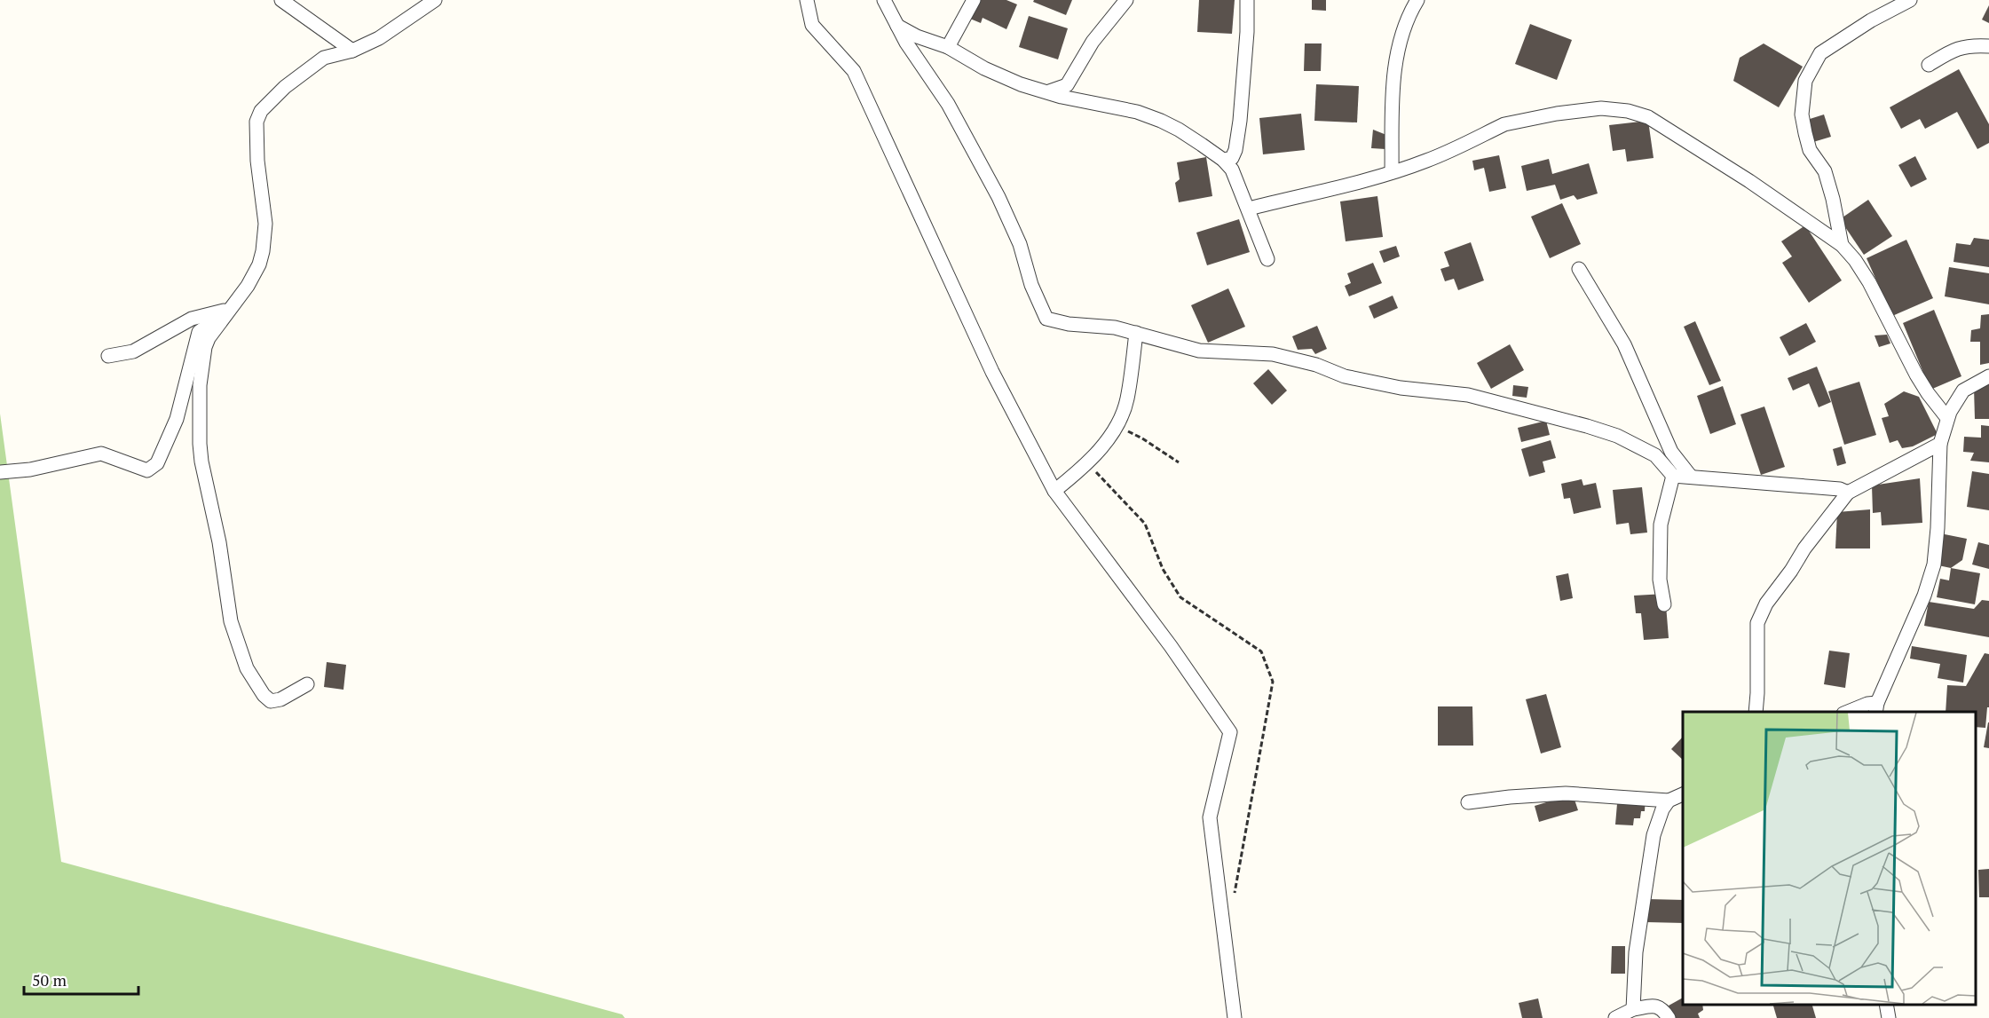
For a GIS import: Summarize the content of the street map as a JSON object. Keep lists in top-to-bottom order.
{
  "scale_bar": "50 m"
}
